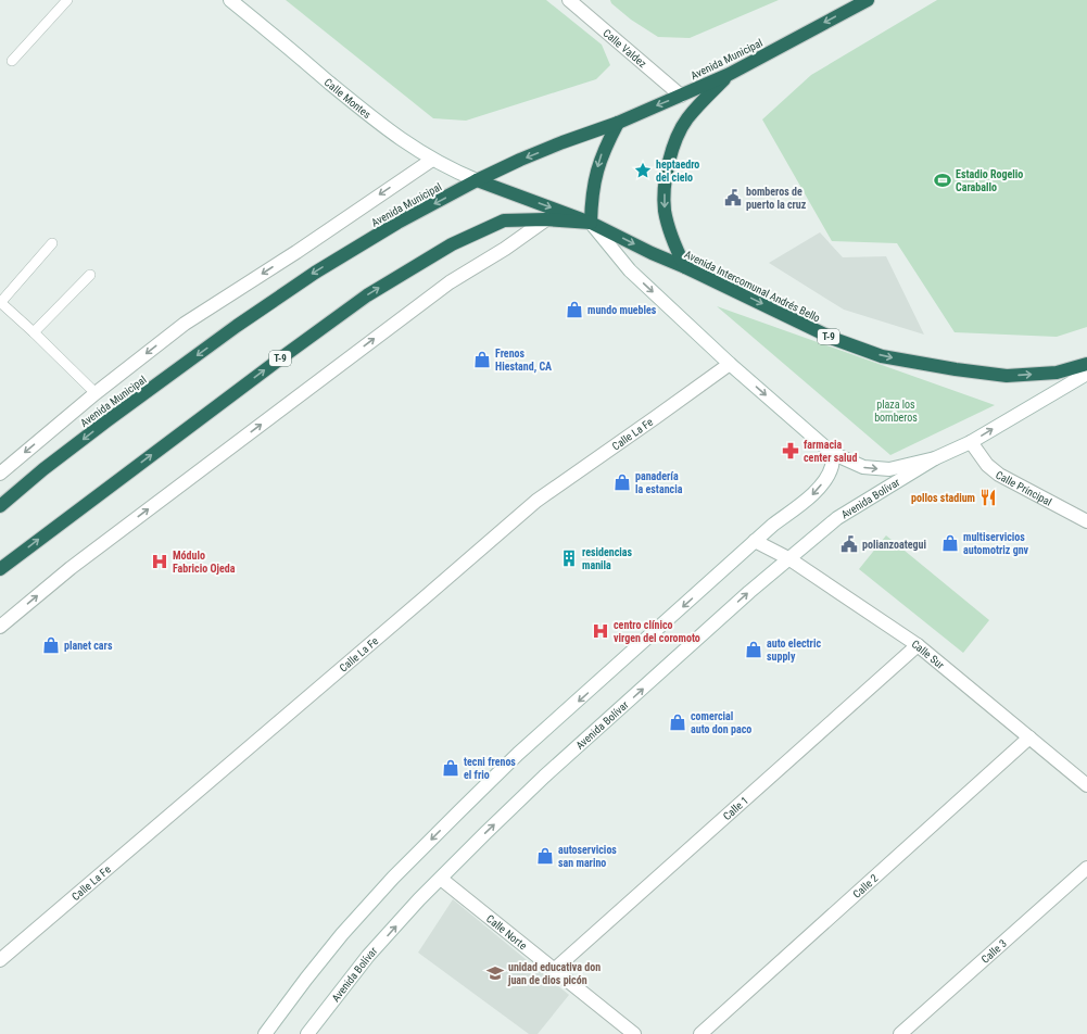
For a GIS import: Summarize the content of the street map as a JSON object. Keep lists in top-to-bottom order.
{
  "streets": {
    "highway": ["Avenida Municipal", "Avenida Intercomunal Andrés Bello", "T-9"],
    "street": [
      "Calle Valdez",
      "Calle Montes",
      "Calle La Fe",
      "Calle Principal",
      "Avenida Bolívar",
      "Calle Sur",
      "Calle 1",
      "Calle 2",
      "Calle Norte",
      "Calle 3"
    ]
  },
  "crossings": [
    ["Calle Valdez", "Avenida Municipal"],
    ["Avenida Municipal", "Calle Montes"],
    ["Avenida Municipal", "T-9"],
    ["Calle Montes", "T-9"],
    ["Avenida Intercomunal Andrés Bello", "T-9"],
    ["Avenida Bolívar", "Calle Sur"],
    ["Avenida Bolívar", "Calle Norte"],
    ["Calle Sur", "Calle 1"],
    ["Calle Sur", "Calle 2"],
    ["Calle 1", "Calle Norte"]
  ],
  "one_way": ["Avenida Intercomunal Andrés Bello"],
  "parks": ["plaza los bomberos"],
  "places": {
    "place": ["heptaedro del cielo"],
    "sports": ["Estadio Rogelio Caraballo"],
    "public building": ["bomberos de puerto la cruz", "polianzoategui"],
    "shop": [
      "mundo muebles",
      "Frenos Hiestand, CA",
      "panadería la estancia",
      "multiservicios automotriz gnv",
      "planet cars",
      "auto electric supply",
      "comercial auto don paco",
      "tecni frenos el frio",
      "autoservicios san marino"
    ],
    "pharmacy": ["farmacia center salud"],
    "restaurant": ["pollos stadium"],
    "building": ["residencias manila"],
    "hospital": ["Módulo Fabricio Ojeda", "centro clínico virgen del coromoto"],
    "school or university": ["unidad educativa don juan de dios picón"]
  }
}
